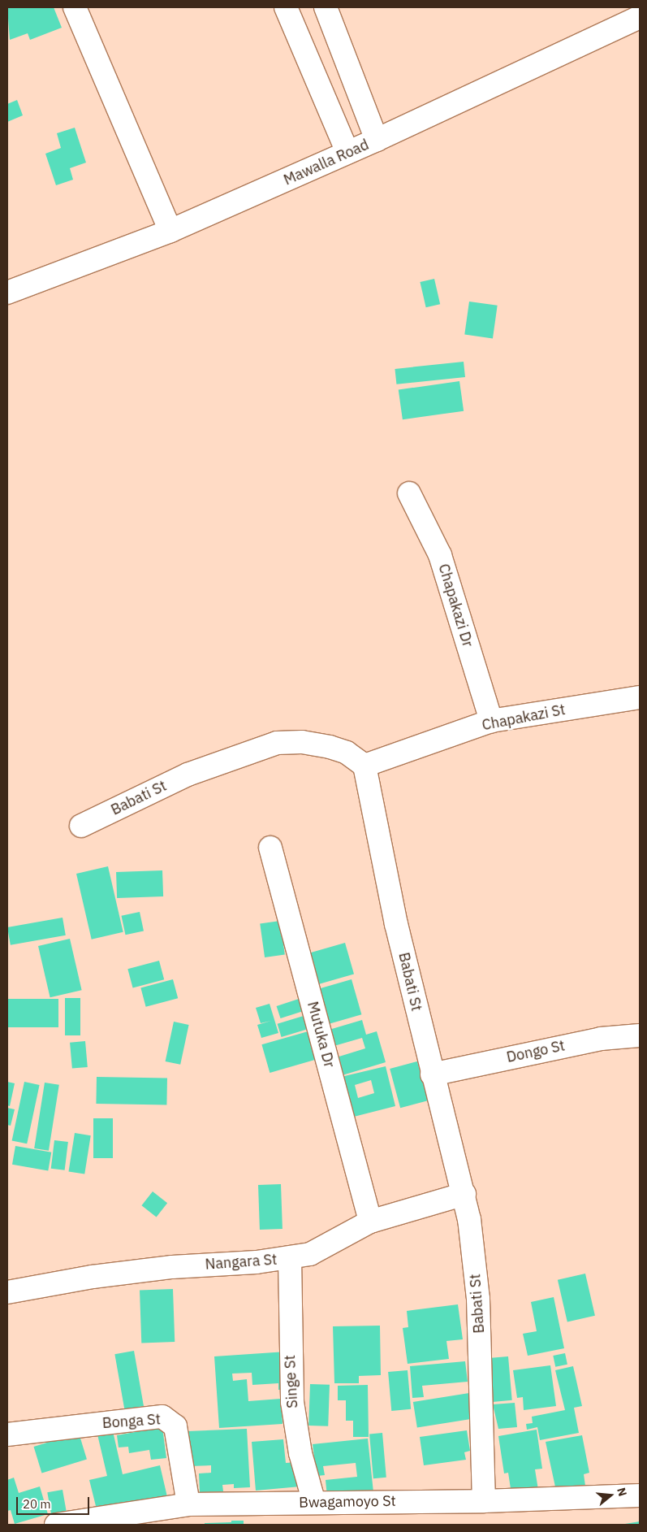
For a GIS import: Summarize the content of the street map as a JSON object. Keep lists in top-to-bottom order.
{
  "streets": {
    "street": [
      "Mawalla Road",
      "Chapakazi Dr",
      "Chapakazi St",
      "Babati St",
      "Mutuka Dr",
      "Dongo St",
      "Nangara St",
      "Singe St",
      "Bonga St",
      "Bwagamoyo St"
    ]
  },
  "crossings": [
    ["Chapakazi Dr", "Chapakazi St"],
    ["Chapakazi St", "Babati St"],
    ["Babati St", "Dongo St"],
    ["Babati St", "Nangara St"],
    ["Babati St", "Bwagamoyo St"],
    ["Mutuka Dr", "Nangara St"],
    ["Nangara St", "Singe St"],
    ["Singe St", "Bwagamoyo St"],
    ["Bonga St", "Bwagamoyo St"]
  ],
  "scale_bar": "20 m",
  "north": "right"
}
